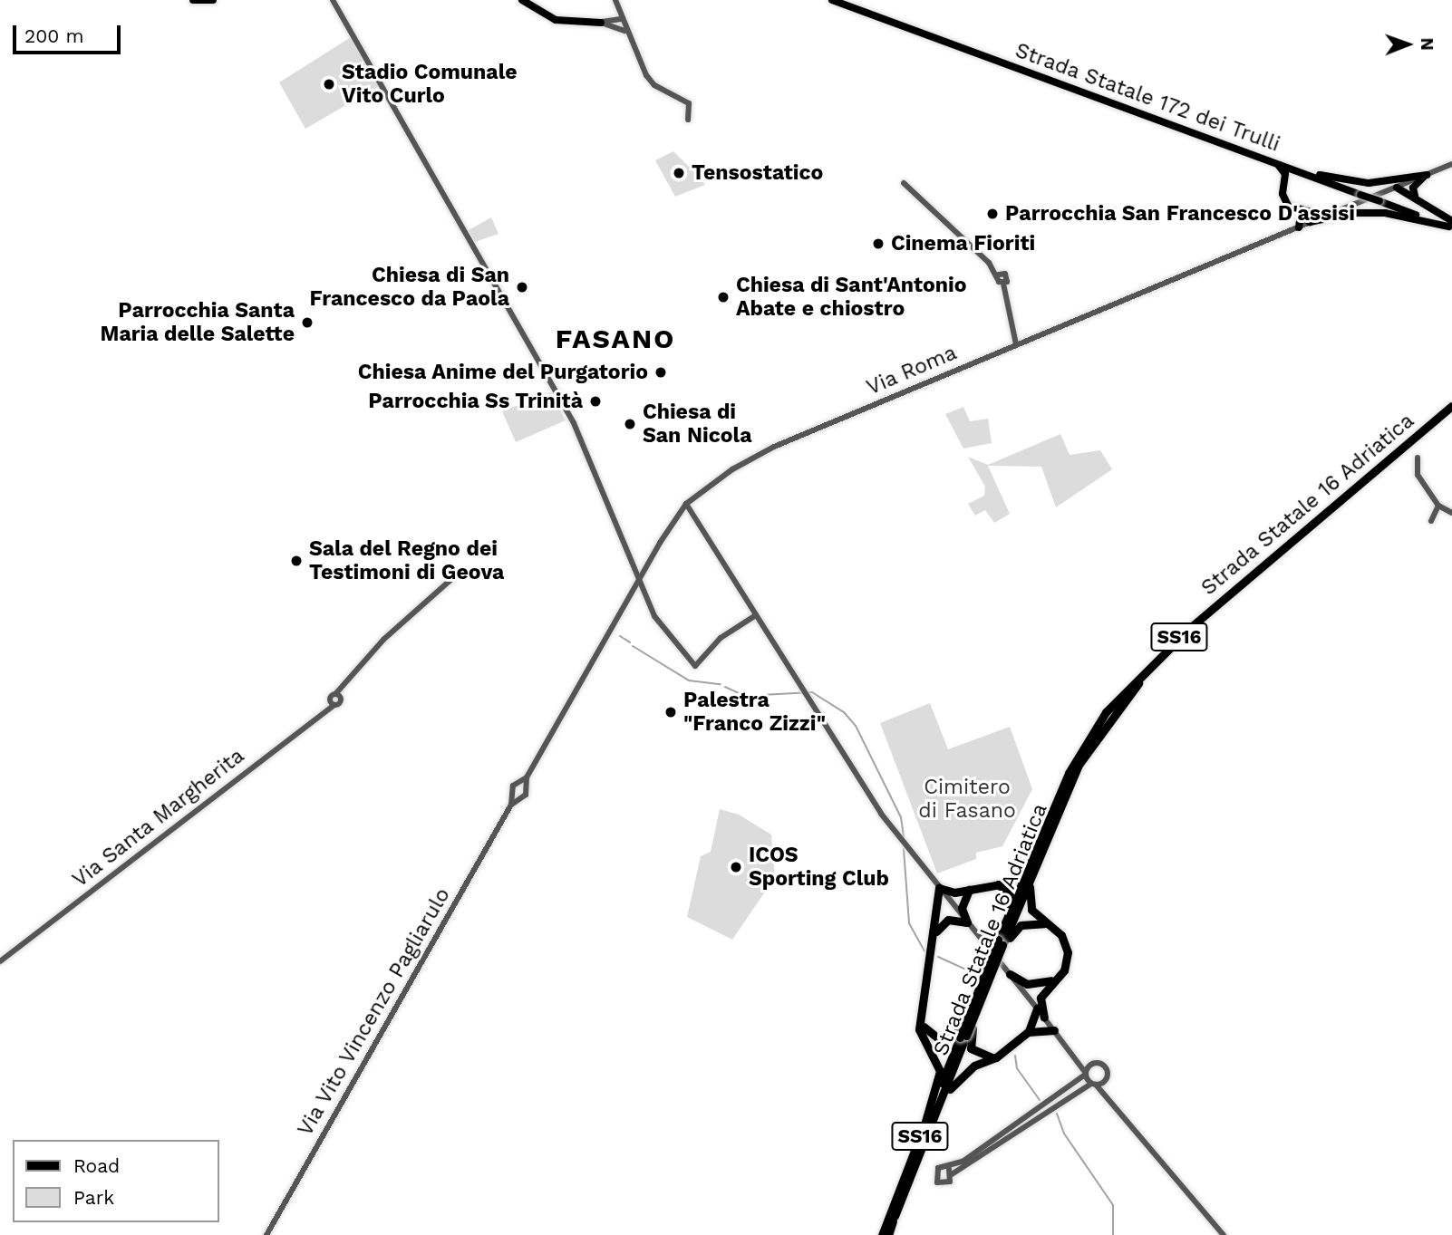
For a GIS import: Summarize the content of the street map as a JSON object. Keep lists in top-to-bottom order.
{
  "streets": {
    "highway": ["Strada Statale 16 Adriatica", "SS16"],
    "main road": ["Strada Statale 172 dei Trulli"],
    "street": ["Via Roma", "Via Santa Margherita", "Via Vito Vincenzo Pagliarulo"]
  },
  "districts": ["FASANO"],
  "parks": ["Cimitero di Fasano"],
  "places": [
    "Stadio Comunale Vito Curlo",
    "Tensostatico",
    "Parrocchia San Francesco D'assisi",
    "Cinema Fioriti",
    "Chiesa di San Francesco da Paola",
    "Chiesa di Sant'Antonio Abate e chiostro",
    "Parrocchia Santa Maria delle Salette",
    "Chiesa Anime del Purgatorio",
    "Parrocchia Ss Trinità",
    "Chiesa di San Nicola",
    "Sala del Regno dei Testimoni di Geova",
    "Palestra \"Franco Zizzi\"",
    "ICOS Sporting Club"
  ],
  "legend": ["Road", "Park"],
  "scale_bar": "200 m",
  "north": "right"
}
